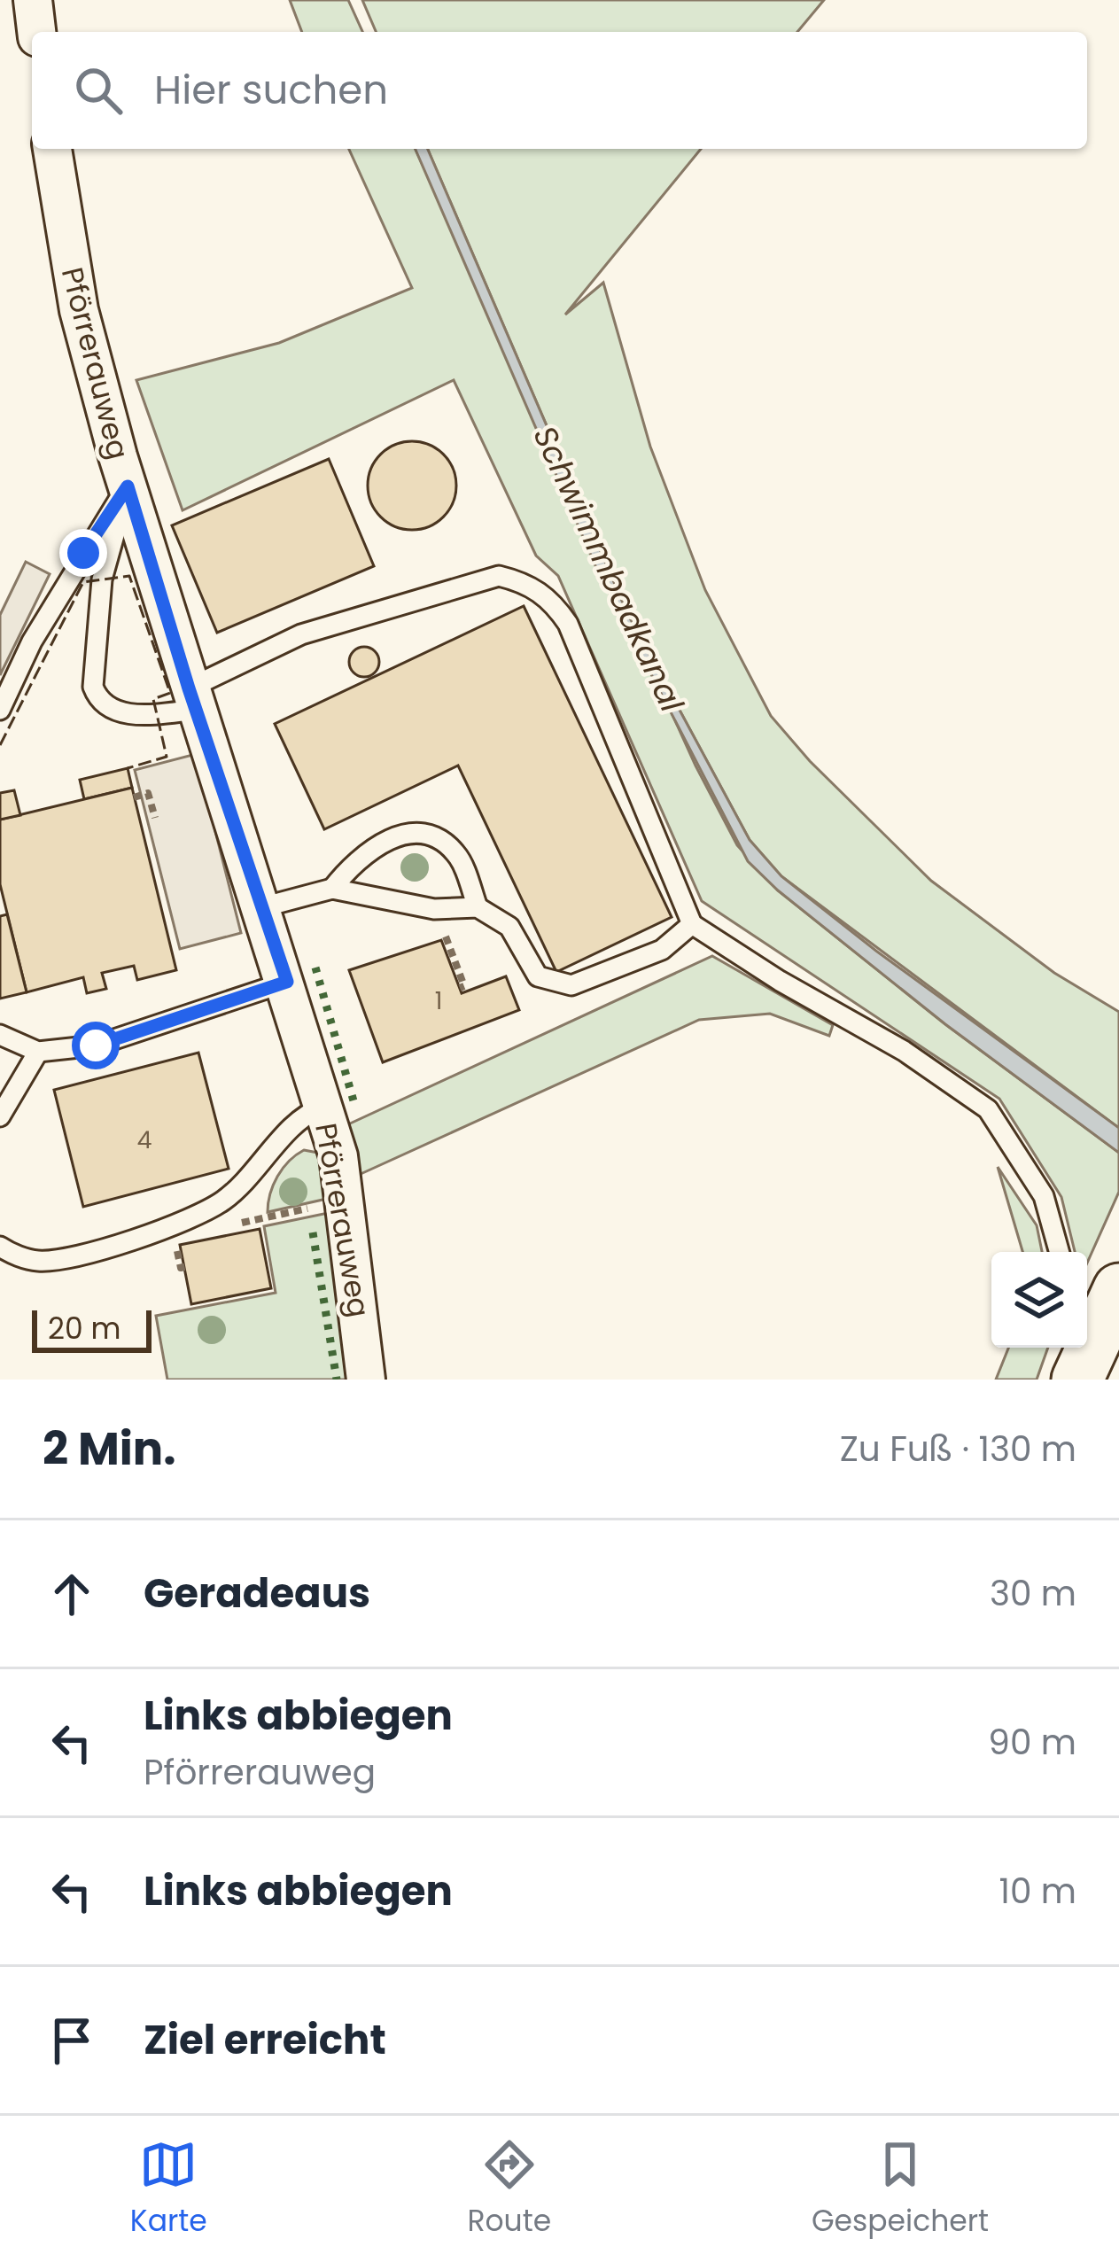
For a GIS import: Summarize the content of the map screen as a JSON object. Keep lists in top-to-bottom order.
{
  "streets": {
    "street": ["Pförrerauweg"]
  },
  "water": ["Schwimmbadkanal"],
  "house_numbers": ["1", "4"],
  "scale_bar": "20 m",
  "page": {
    "search": "Hier suchen",
    "scale": "20 m",
    "heading": ["2 Min.", "Zu Fuß · 130 m"],
    "list": [
      ["Geradeaus", "30 m"],
      ["Links abbiegen", "Pförrerauweg", "90 m"],
      ["Links abbiegen", "10 m"],
      "Ziel erreicht"
    ],
    "nav": ["Karte", "Route", "Gespeichert"]
  }
}
